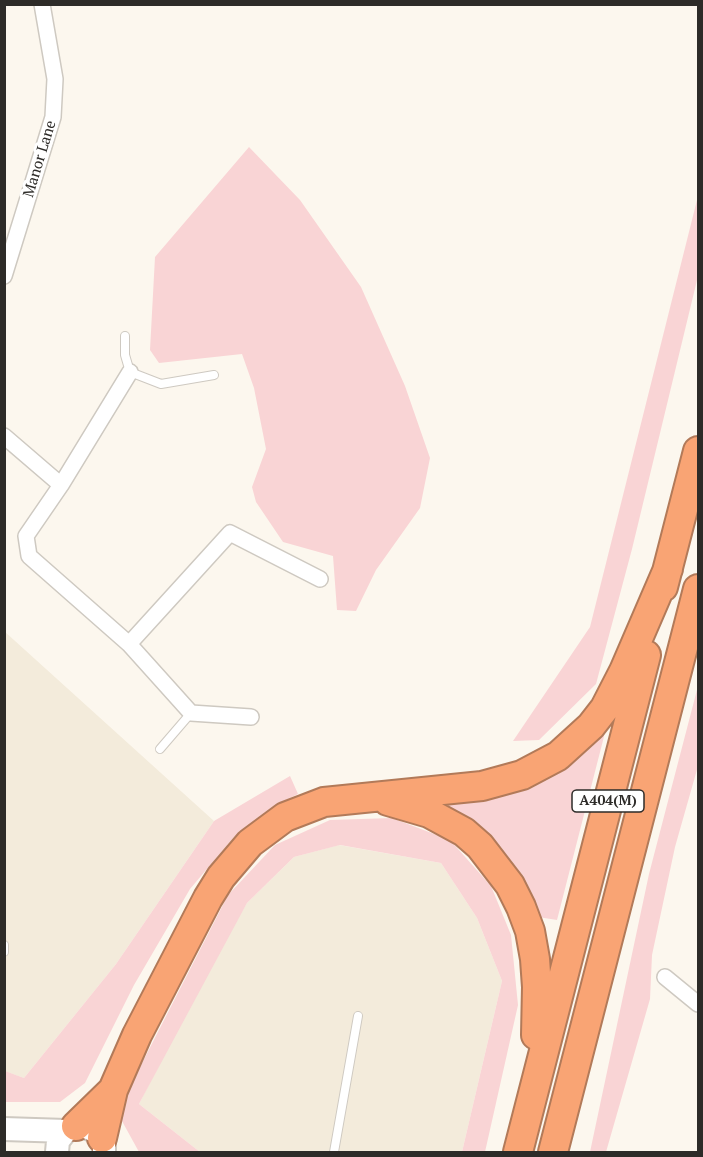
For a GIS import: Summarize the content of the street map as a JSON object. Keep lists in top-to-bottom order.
{
  "streets": {
    "highway": ["A404(M)"],
    "street": ["Manor Lane"]
  }
}
